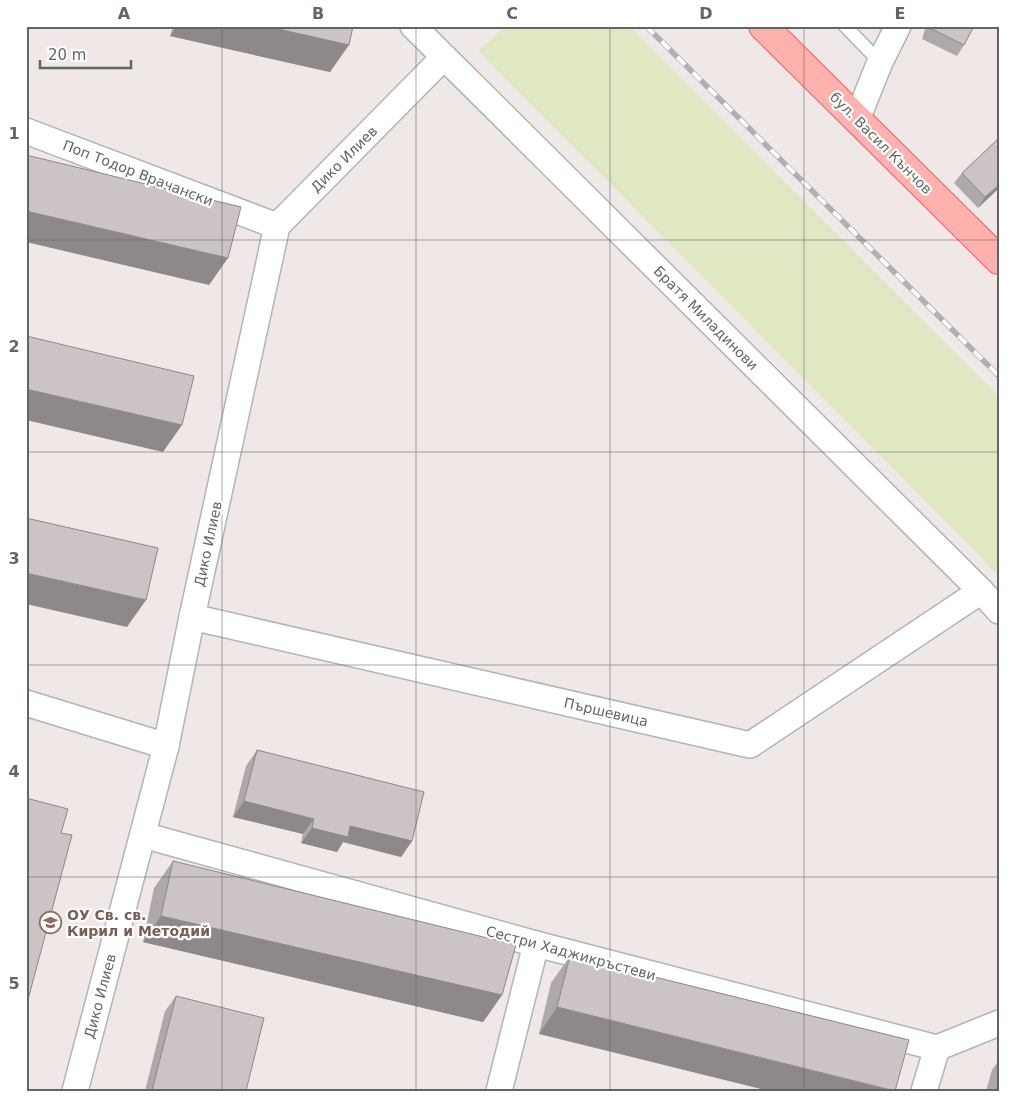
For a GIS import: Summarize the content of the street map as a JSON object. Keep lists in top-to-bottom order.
{
  "streets": {
    "main road": ["бул. Васил Кънчов"],
    "street": [
      "Дико Илиев",
      "Поп Тодор Врачански",
      "Братя Миладинови",
      "Пършевица",
      "Сестри Хаджикръстеви"
    ]
  },
  "crossings": [
    ["Дико Илиев", "Поп Тодор Врачански"],
    ["Дико Илиев", "Братя Миладинови"],
    ["Дико Илиев", "Пършевица"],
    ["Дико Илиев", "Сестри Хаджикръстеви"],
    ["Братя Миладинови", "Пършевица"]
  ],
  "places": {
    "school or university": ["ОУ Св. св. Кирил и Методий"]
  },
  "scale_bar": "20 m",
  "grid": {
    "columns": [
      "A",
      "B",
      "C",
      "D",
      "E"
    ],
    "rows": [
      "1",
      "2",
      "3",
      "4",
      "5"
    ]
  }
}
